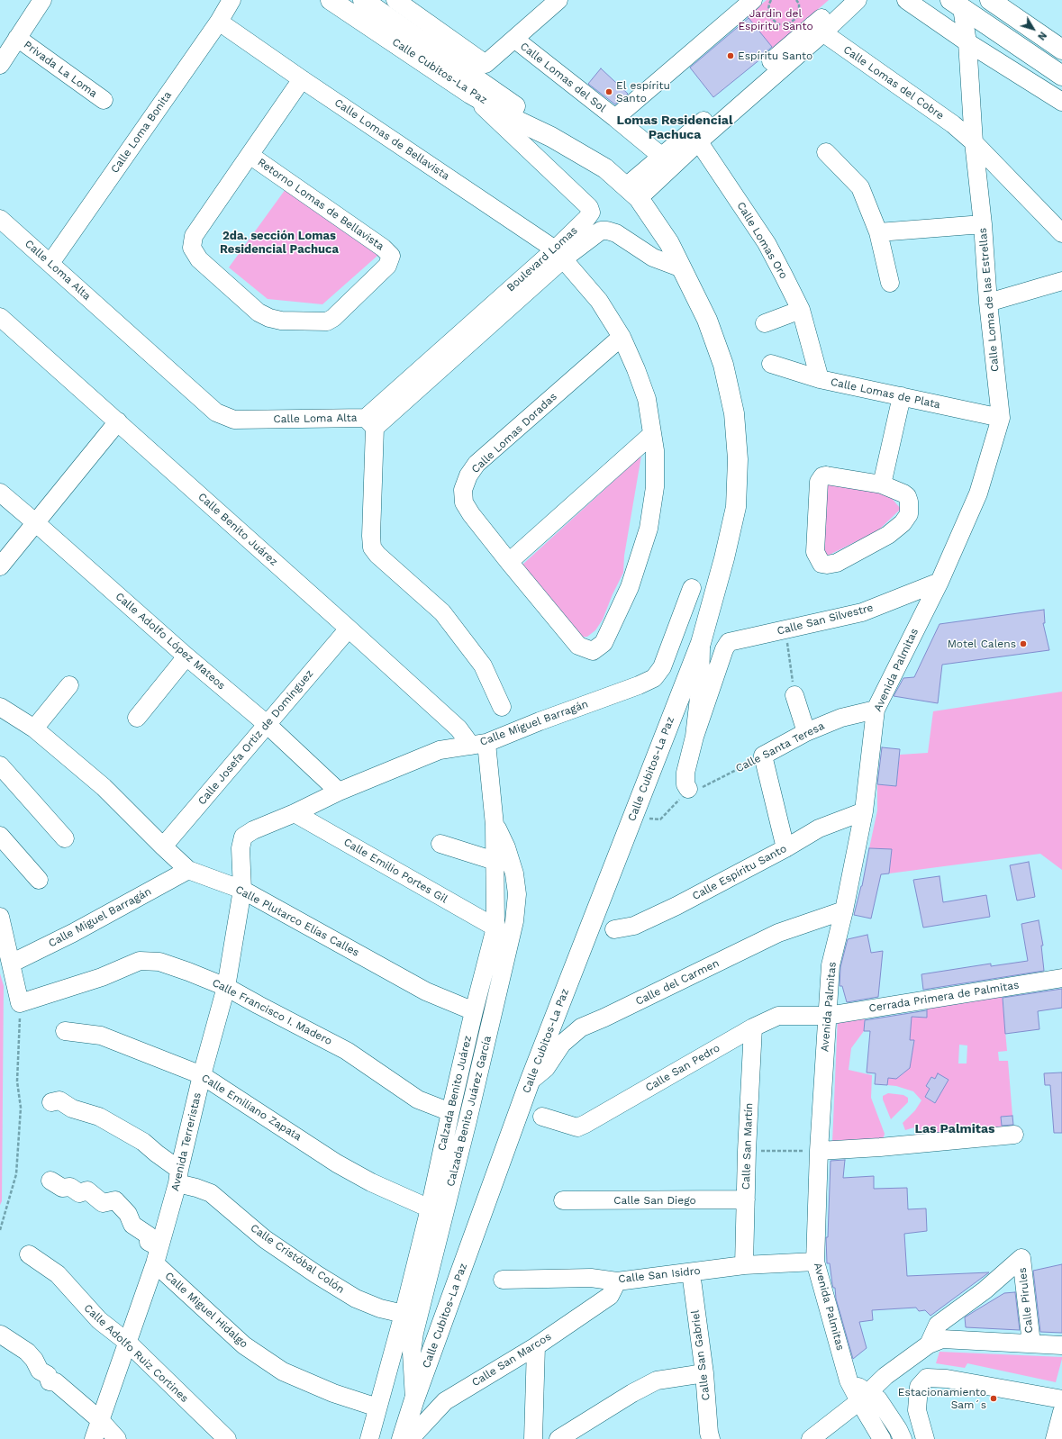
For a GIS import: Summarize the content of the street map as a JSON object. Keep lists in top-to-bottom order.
{
  "streets": {
    "main road": ["Calle Cubitos-La Paz"],
    "street": [
      "Privada La Loma",
      "Calle Lomas del Sol",
      "Calle Lomas del Cobre",
      "Calle Loma Bonita",
      "Calle Lomas de Bellavista",
      "Retorno Lomas de Bellavista",
      "Calle Lomas Oro",
      "Boulevard Lomas",
      "Calle Loma Alta",
      "Calle Loma de las Estrellas",
      "Calle Lomas de Plata",
      "Calle Lomas Doradas",
      "Calle Benito Juárez",
      "Calle San Silvestre",
      "Calle Adolfo López Mateos",
      "Avenida Palmitas",
      "Calle Miguel Barragán",
      "Calle Josefa Ortiz de Domínguez",
      "Calle Santa Teresa",
      "Calle Emilio Portes Gil",
      "Calle Espíritu Santo",
      "Calle Plutarco Elías Calles",
      "Calle del Carmen",
      "Cerrada Primera de Palmitas",
      "Calle Francisco I. Madero",
      "Calle San Pedro",
      "Calzada Benito Juárez",
      "Calle Emiliano Zapata",
      "Calzada Benito Juárez García",
      "Avenida Terreristas",
      "Calle San Martín",
      "Calle San Diego",
      "Calle Cristóbal Colón",
      "Calle San Isidro",
      "Calle Pirules",
      "Calle Miguel Hidalgo",
      "Calle Adolfo Ruiz Cortines",
      "Calle San Gabriel",
      "Calle San Marcos"
    ]
  },
  "crossings": [
    ["Calle Cubitos-La Paz", "Boulevard Lomas"],
    ["Calle Cubitos-La Paz", "Calle del Carmen"],
    ["Calle Cubitos-La Paz", "Calzada Benito Juárez García"],
    ["Calle Lomas del Cobre", "Calle Loma de las Estrellas"],
    ["Calle Loma Bonita", "Calle Lomas de Bellavista"],
    ["Calle Loma Bonita", "Calle Loma Alta"],
    ["Calle Lomas de Bellavista", "Retorno Lomas de Bellavista"],
    ["Calle Lomas de Bellavista", "Boulevard Lomas"],
    ["Calle Lomas de Bellavista", "Calle Lomas Doradas"],
    ["Calle Lomas Oro", "Calle Lomas de Plata"],
    ["Boulevard Lomas", "Calle Loma Alta"],
    ["Calle Loma de las Estrellas", "Calle Lomas de Plata"],
    ["Calle Loma de las Estrellas", "Calle San Silvestre"],
    ["Calle Loma de las Estrellas", "Avenida Palmitas"],
    ["Calle Benito Juárez", "Calle Miguel Barragán"],
    ["Calle Benito Juárez", "Calle Josefa Ortiz de Domínguez"],
    ["Calle Benito Juárez", "Calzada Benito Juárez"],
    ["Calle San Silvestre", "Avenida Palmitas"],
    ["Calle Adolfo López Mateos", "Calle Miguel Barragán"],
    ["Calle Adolfo López Mateos", "Calle Josefa Ortiz de Domínguez"],
    ["Avenida Palmitas", "Calle Santa Teresa"],
    ["Avenida Palmitas", "Calle Espíritu Santo"],
    ["Avenida Palmitas", "Calle del Carmen"],
    ["Avenida Palmitas", "Cerrada Primera de Palmitas"],
    ["Avenida Palmitas", "Calle San Pedro"],
    ["Avenida Palmitas", "Calle San Isidro"],
    ["Calle Miguel Barragán", "Calle Emilio Portes Gil"],
    ["Calle Miguel Barragán", "Calle Plutarco Elías Calles"],
    ["Calle Miguel Barragán", "Calzada Benito Juárez"],
    ["Calle Miguel Barragán", "Avenida Terreristas"],
    ["Calle Josefa Ortiz de Domínguez", "Calle Plutarco Elías Calles"],
    ["Calle Emilio Portes Gil", "Calzada Benito Juárez"],
    ["Calle Plutarco Elías Calles", "Calzada Benito Juárez"],
    ["Calle Plutarco Elías Calles", "Avenida Terreristas"],
    ["Cerrada Primera de Palmitas", "Calle San Pedro"],
    ["Calle Francisco I. Madero", "Calzada Benito Juárez"],
    ["Calle Francisco I. Madero", "Avenida Terreristas"],
    ["Calle San Pedro", "Calle San Martín"],
    ["Calzada Benito Juárez", "Calle Emiliano Zapata"],
    ["Calzada Benito Juárez", "Calzada Benito Juárez García"],
    ["Calzada Benito Juárez", "Calle Cristóbal Colón"],
    ["Calzada Benito Juárez", "Calle Miguel Hidalgo"],
    ["Calle Emiliano Zapata", "Avenida Terreristas"],
    ["Avenida Terreristas", "Calle Cristóbal Colón"],
    ["Avenida Terreristas", "Calle Miguel Hidalgo"],
    ["Avenida Terreristas", "Calle Adolfo Ruiz Cortines"],
    ["Calle San Martín", "Calle San Diego"],
    ["Calle San Martín", "Calle San Isidro"],
    ["Calle San Isidro", "Calle San Gabriel"],
    ["Calle San Isidro", "Calle San Marcos"]
  ],
  "districts": ["Lomas Residencial Pachuca", "2da. sección Lomas Residencial Pachuca", "Las Palmitas"],
  "parks": ["Jardin del Espiritu Santo"],
  "places": [
    "Espíritu Santo",
    "El espíritu Santo",
    "Motel Calens",
    "Estacionamiento Sam´s"
  ],
  "north": "bottom right"
}
